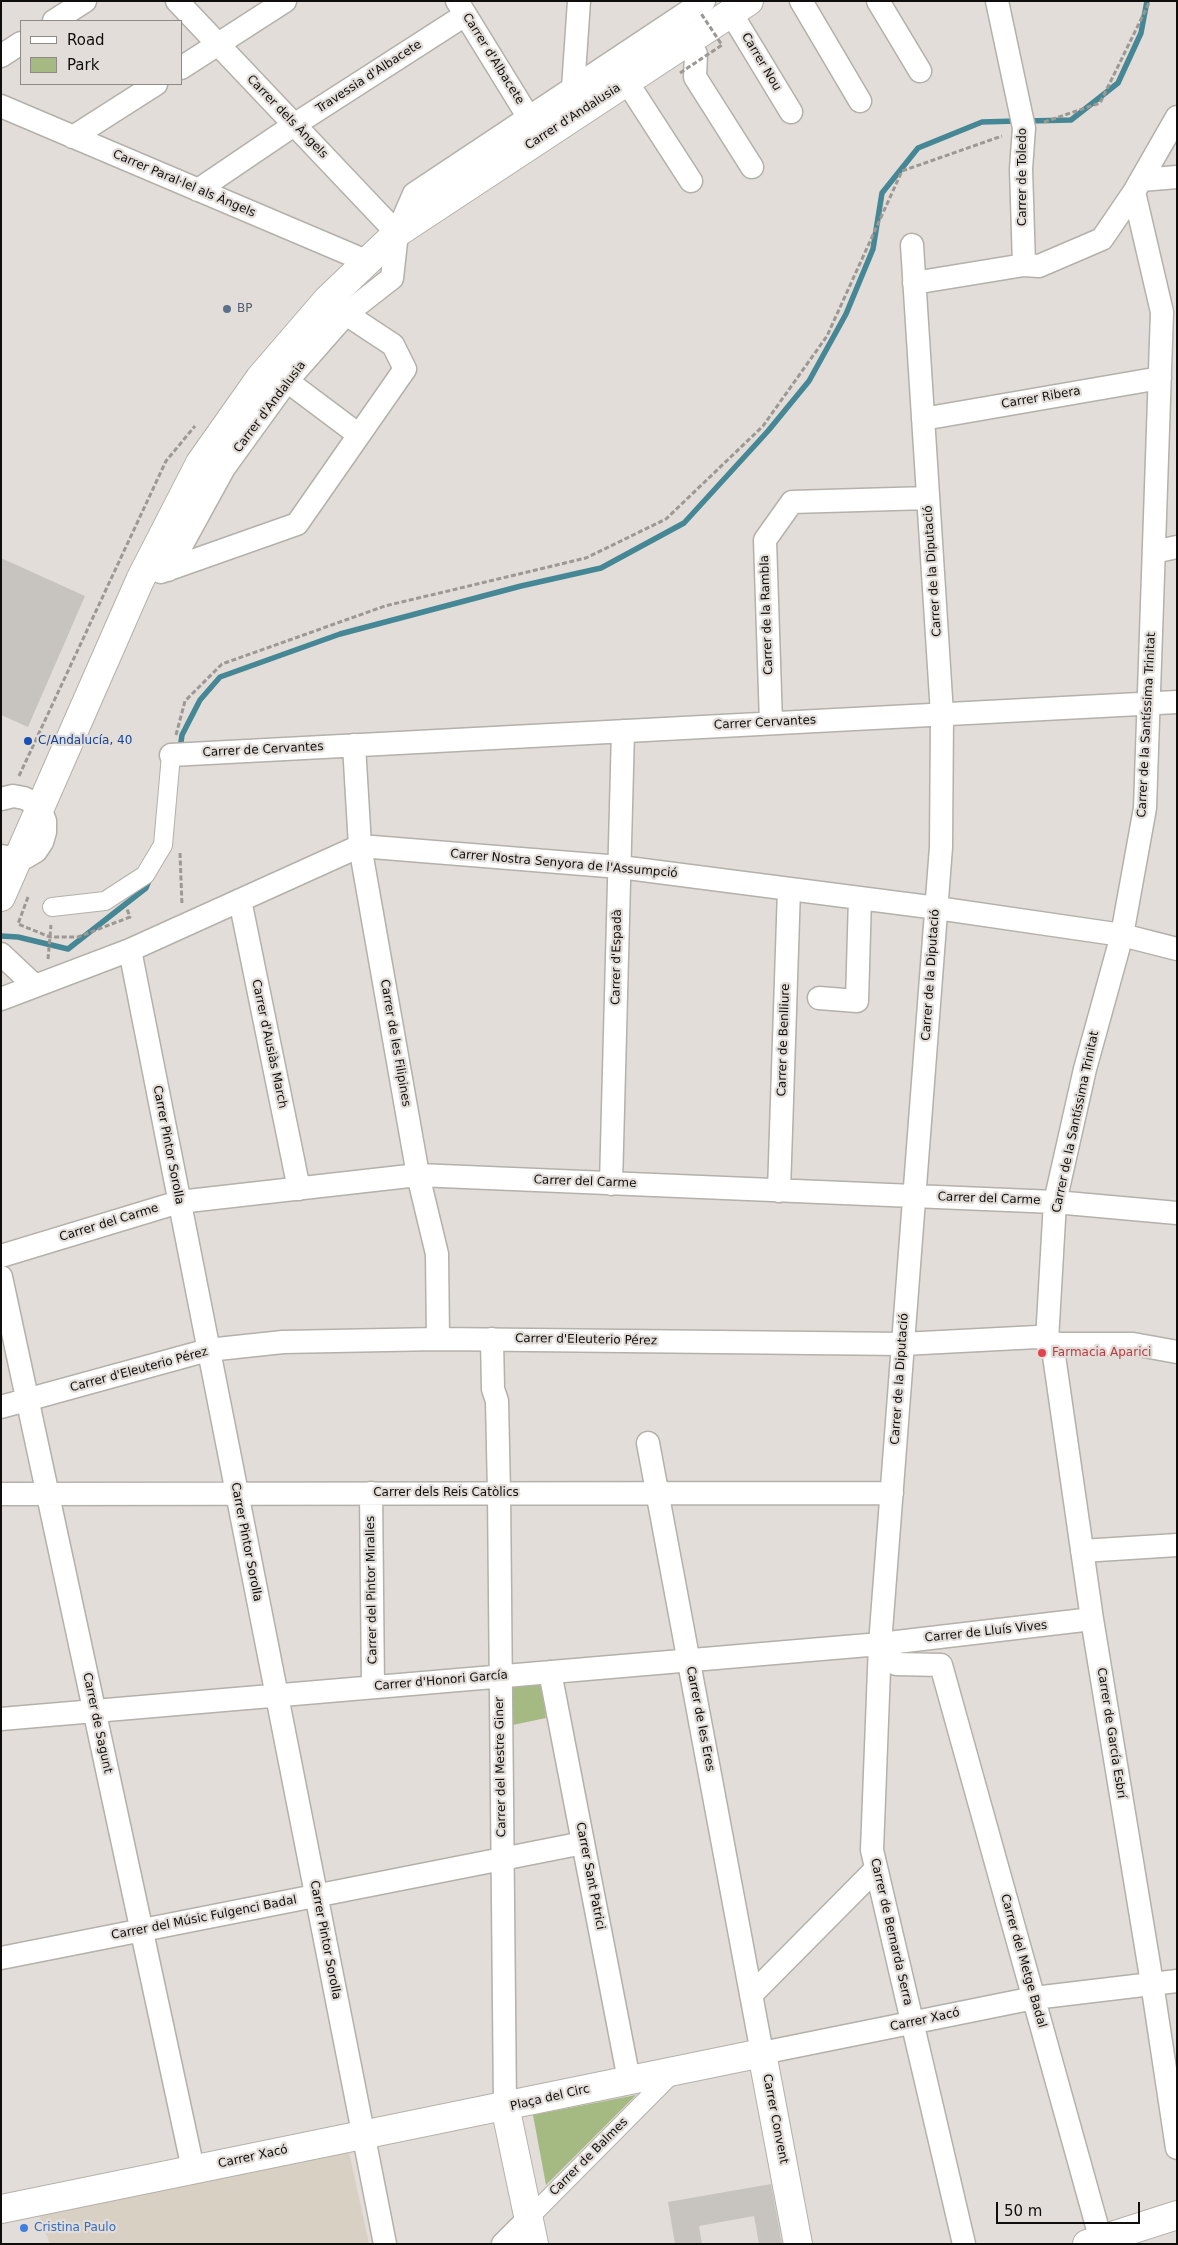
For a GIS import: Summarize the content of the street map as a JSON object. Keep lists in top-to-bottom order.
{
  "streets": {
    "street": [
      "Carrer d'Albacete",
      "Carrer Nou",
      "Travessia d'Albacete",
      "Carrer dels Àngels",
      "Carrer d'Andalusia",
      "Carrer de Toledo",
      "Carrer Paral·lel als Àngels",
      "Carrer Ribera",
      "Carrer de la Diputació",
      "Carrer de la Rambla",
      "Carrer Cervantes",
      "Carrer de la Santíssima Trinitat",
      "Carrer de Cervantes",
      "Carrer Nostra Senyora de l'Assumpció",
      "Carrer d'Espadà",
      "Carrer de Benlliure",
      "Carrer de les Filipines",
      "Carrer d'Ausiàs March",
      "Carrer Pintor Sorolla",
      "Carrer del Carme",
      "Carrer d'Eleuterio Pérez",
      "Carrer dels Reis Catòlics",
      "Carrer del Pintor Miralles",
      "Carrer de Lluís Vives",
      "Carrer d'Honori García",
      "Carrer de les Eres",
      "Carrer de Sagunt",
      "Carrer de García Esbrí",
      "Carrer del Mestre Giner",
      "Carrer Sant Patrici",
      "Carrer del Músic Fulgenci Badal",
      "Carrer de Bernarda Serra",
      "Carrer del Metge Badal",
      "Carrer Xacó",
      "Plaça del Circ",
      "Carrer Convent",
      "Carrer de Balmes"
    ]
  },
  "crossings": [
    ["Carrer d'Albacete", "Travessia d'Albacete"],
    ["Carrer d'Albacete", "Carrer d'Andalusia"],
    ["Carrer Nou", "Carrer d'Andalusia"],
    ["Travessia d'Albacete", "Carrer dels Àngels"],
    ["Travessia d'Albacete", "Carrer Paral·lel als Àngels"],
    ["Carrer dels Àngels", "Carrer d'Andalusia"],
    ["Carrer d'Andalusia", "Carrer Paral·lel als Àngels"],
    ["Carrer Ribera", "Carrer de la Diputació"],
    ["Carrer Ribera", "Carrer de la Santíssima Trinitat"],
    ["Carrer de la Diputació", "Carrer de la Rambla"],
    ["Carrer de la Diputació", "Carrer Cervantes"],
    ["Carrer de la Diputació", "Carrer Nostra Senyora de l'Assumpció"],
    ["Carrer de la Diputació", "Carrer del Carme"],
    ["Carrer de la Diputació", "Carrer d'Eleuterio Pérez"],
    ["Carrer de la Diputació", "Carrer dels Reis Catòlics"],
    ["Carrer de la Diputació", "Carrer de Lluís Vives"],
    ["Carrer de la Diputació", "Carrer d'Honori García"],
    ["Carrer de la Diputació", "Carrer de Bernarda Serra"],
    ["Carrer de la Diputació", "Carrer del Metge Badal"],
    ["Carrer de la Rambla", "Carrer Cervantes"],
    ["Carrer Cervantes", "Carrer de la Santíssima Trinitat"],
    ["Carrer Cervantes", "Carrer de Cervantes"],
    ["Carrer Cervantes", "Carrer d'Espadà"],
    ["Carrer Cervantes", "Carrer de les Filipines"],
    ["Carrer de la Santíssima Trinitat", "Carrer Nostra Senyora de l'Assumpció"],
    ["Carrer de la Santíssima Trinitat", "Carrer del Carme"],
    ["Carrer de la Santíssima Trinitat", "Carrer d'Eleuterio Pérez"],
    ["Carrer de la Santíssima Trinitat", "Carrer de García Esbrí"],
    ["Carrer de Cervantes", "Carrer de les Filipines"],
    ["Carrer Nostra Senyora de l'Assumpció", "Carrer d'Espadà"],
    ["Carrer Nostra Senyora de l'Assumpció", "Carrer de Benlliure"],
    ["Carrer Nostra Senyora de l'Assumpció", "Carrer de les Filipines"],
    ["Carrer Nostra Senyora de l'Assumpció", "Carrer d'Ausiàs March"],
    ["Carrer Nostra Senyora de l'Assumpció", "Carrer Pintor Sorolla"],
    ["Carrer d'Espadà", "Carrer del Carme"],
    ["Carrer de Benlliure", "Carrer del Carme"],
    ["Carrer de les Filipines", "Carrer del Carme"],
    ["Carrer de les Filipines", "Carrer d'Eleuterio Pérez"],
    ["Carrer d'Ausiàs March", "Carrer del Carme"],
    ["Carrer Pintor Sorolla", "Carrer del Carme"],
    ["Carrer Pintor Sorolla", "Carrer d'Eleuterio Pérez"],
    ["Carrer Pintor Sorolla", "Carrer dels Reis Catòlics"],
    ["Carrer Pintor Sorolla", "Carrer d'Honori García"],
    ["Carrer Pintor Sorolla", "Carrer del Músic Fulgenci Badal"],
    ["Carrer Pintor Sorolla", "Carrer Xacó"],
    ["Carrer d'Eleuterio Pérez", "Carrer de Sagunt"],
    ["Carrer d'Eleuterio Pérez", "Carrer de García Esbrí"],
    ["Carrer d'Eleuterio Pérez", "Carrer del Mestre Giner"],
    ["Carrer dels Reis Catòlics", "Carrer del Pintor Miralles"],
    ["Carrer dels Reis Catòlics", "Carrer de les Eres"],
    ["Carrer dels Reis Catòlics", "Carrer de Sagunt"],
    ["Carrer dels Reis Catòlics", "Carrer del Mestre Giner"],
    ["Carrer del Pintor Miralles", "Carrer d'Honori García"],
    ["Carrer de Lluís Vives", "Carrer d'Honori García"],
    ["Carrer de Lluís Vives", "Carrer de García Esbrí"],
    ["Carrer de Lluís Vives", "Carrer del Metge Badal"],
    ["Carrer d'Honori García", "Carrer de les Eres"],
    ["Carrer d'Honori García", "Carrer de Sagunt"],
    ["Carrer d'Honori García", "Carrer del Mestre Giner"],
    ["Carrer d'Honori García", "Carrer Sant Patrici"],
    ["Carrer d'Honori García", "Carrer del Metge Badal"],
    ["Carrer de les Eres", "Carrer Convent"],
    ["Carrer de Sagunt", "Carrer del Músic Fulgenci Badal"],
    ["Carrer de Sagunt", "Carrer Xacó"],
    ["Carrer de García Esbrí", "Carrer Xacó"],
    ["Carrer del Mestre Giner", "Carrer del Músic Fulgenci Badal"],
    ["Carrer del Mestre Giner", "Carrer Xacó"],
    ["Carrer del Mestre Giner", "Plaça del Circ"],
    ["Carrer Sant Patrici", "Carrer del Músic Fulgenci Badal"],
    ["Carrer Sant Patrici", "Plaça del Circ"],
    ["Carrer de Bernarda Serra", "Carrer Xacó"],
    ["Carrer del Metge Badal", "Carrer Xacó"],
    ["Carrer Xacó", "Plaça del Circ"],
    ["Carrer Xacó", "Carrer Convent"],
    ["Carrer Xacó", "Carrer de Balmes"],
    ["Plaça del Circ", "Carrer de Balmes"]
  ],
  "places": [
    "BP",
    "C/Andalucía, 40",
    "Farmacia Aparici",
    "Cristina Paulo"
  ],
  "legend": ["Road", "Park"],
  "scale_bar": "50 m"
}
